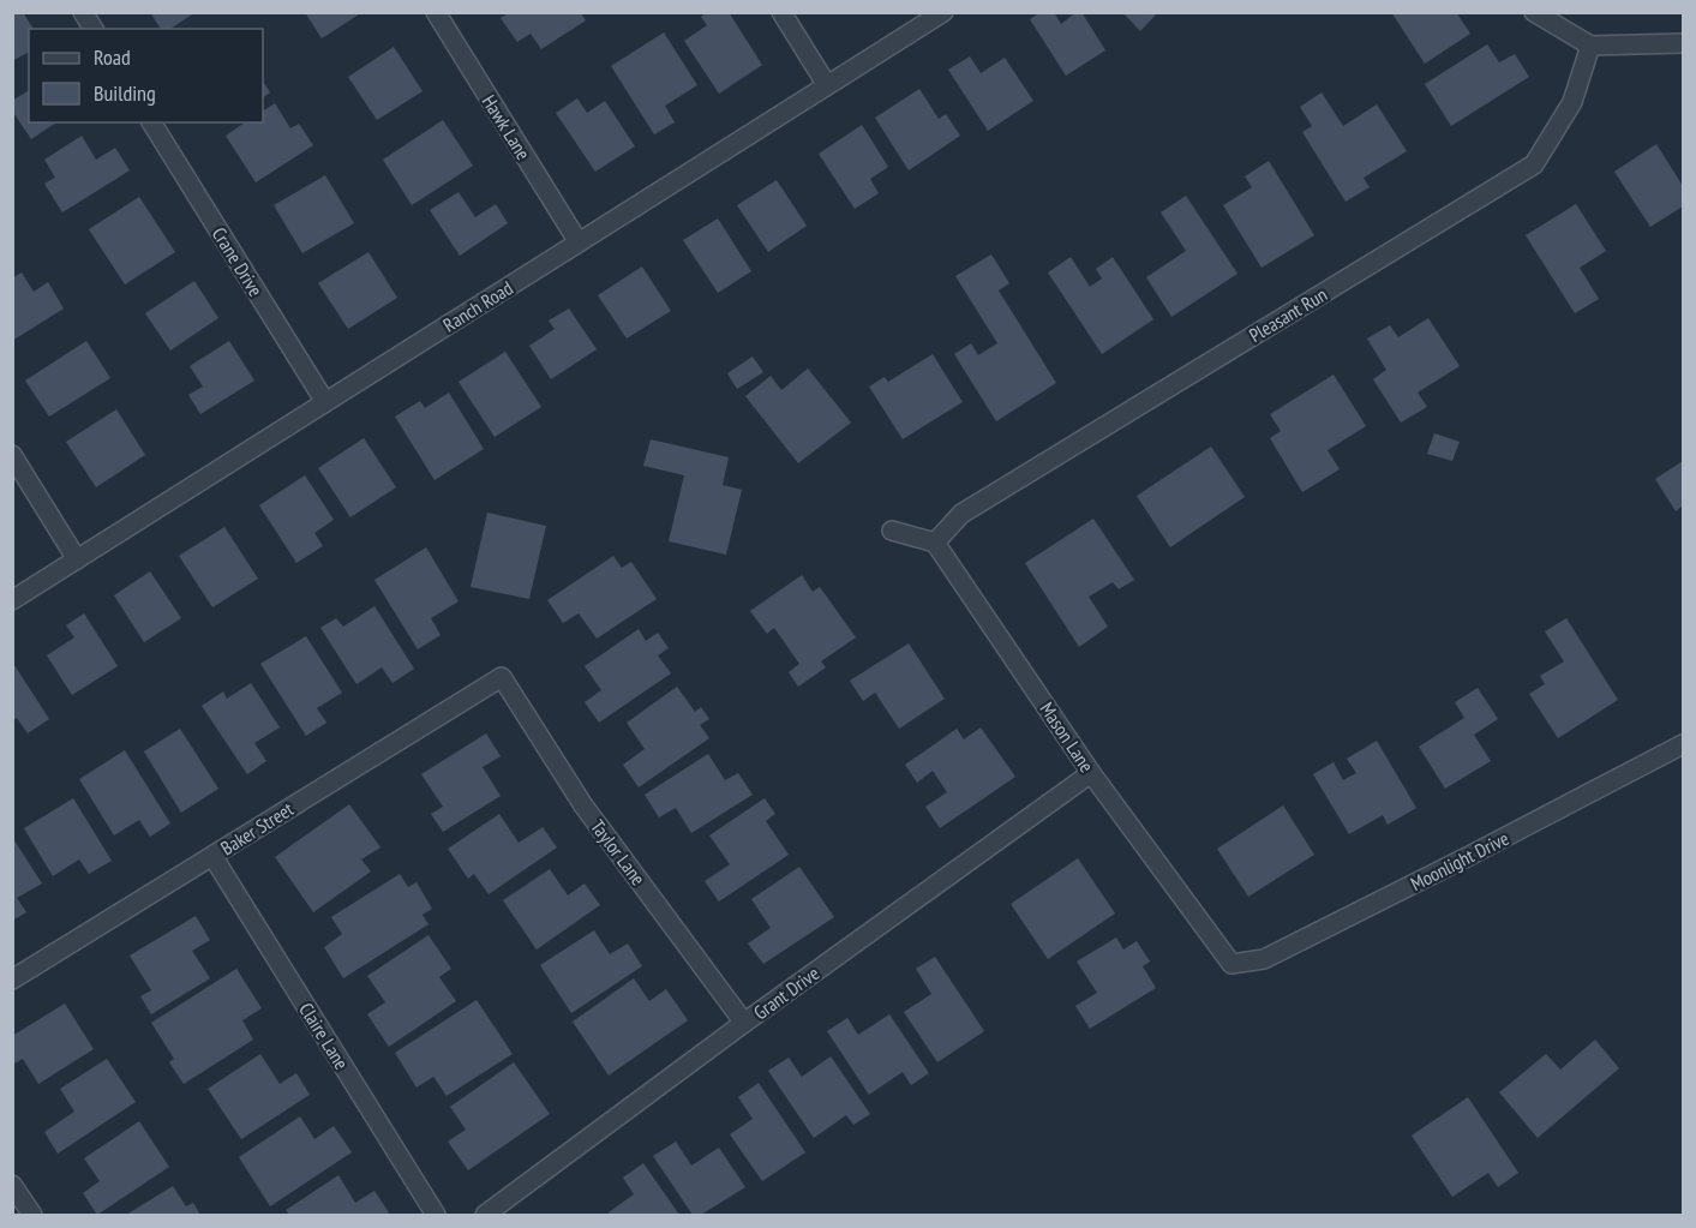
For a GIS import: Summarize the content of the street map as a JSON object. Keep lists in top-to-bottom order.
{
  "streets": {
    "street": [
      "Hawk Lane",
      "Crane Drive",
      "Ranch Road",
      "Pleasant Run",
      "Mason Lane",
      "Baker Street",
      "Taylor Lane",
      "Moonlight Drive",
      "Grant Drive",
      "Claire Lane"
    ]
  },
  "crossings": [
    ["Hawk Lane", "Ranch Road"],
    ["Crane Drive", "Ranch Road"],
    ["Pleasant Run", "Mason Lane"],
    ["Mason Lane", "Moonlight Drive"],
    ["Mason Lane", "Grant Drive"],
    ["Baker Street", "Taylor Lane"],
    ["Baker Street", "Claire Lane"],
    ["Taylor Lane", "Grant Drive"]
  ],
  "legend": ["Road", "Building"]
}
